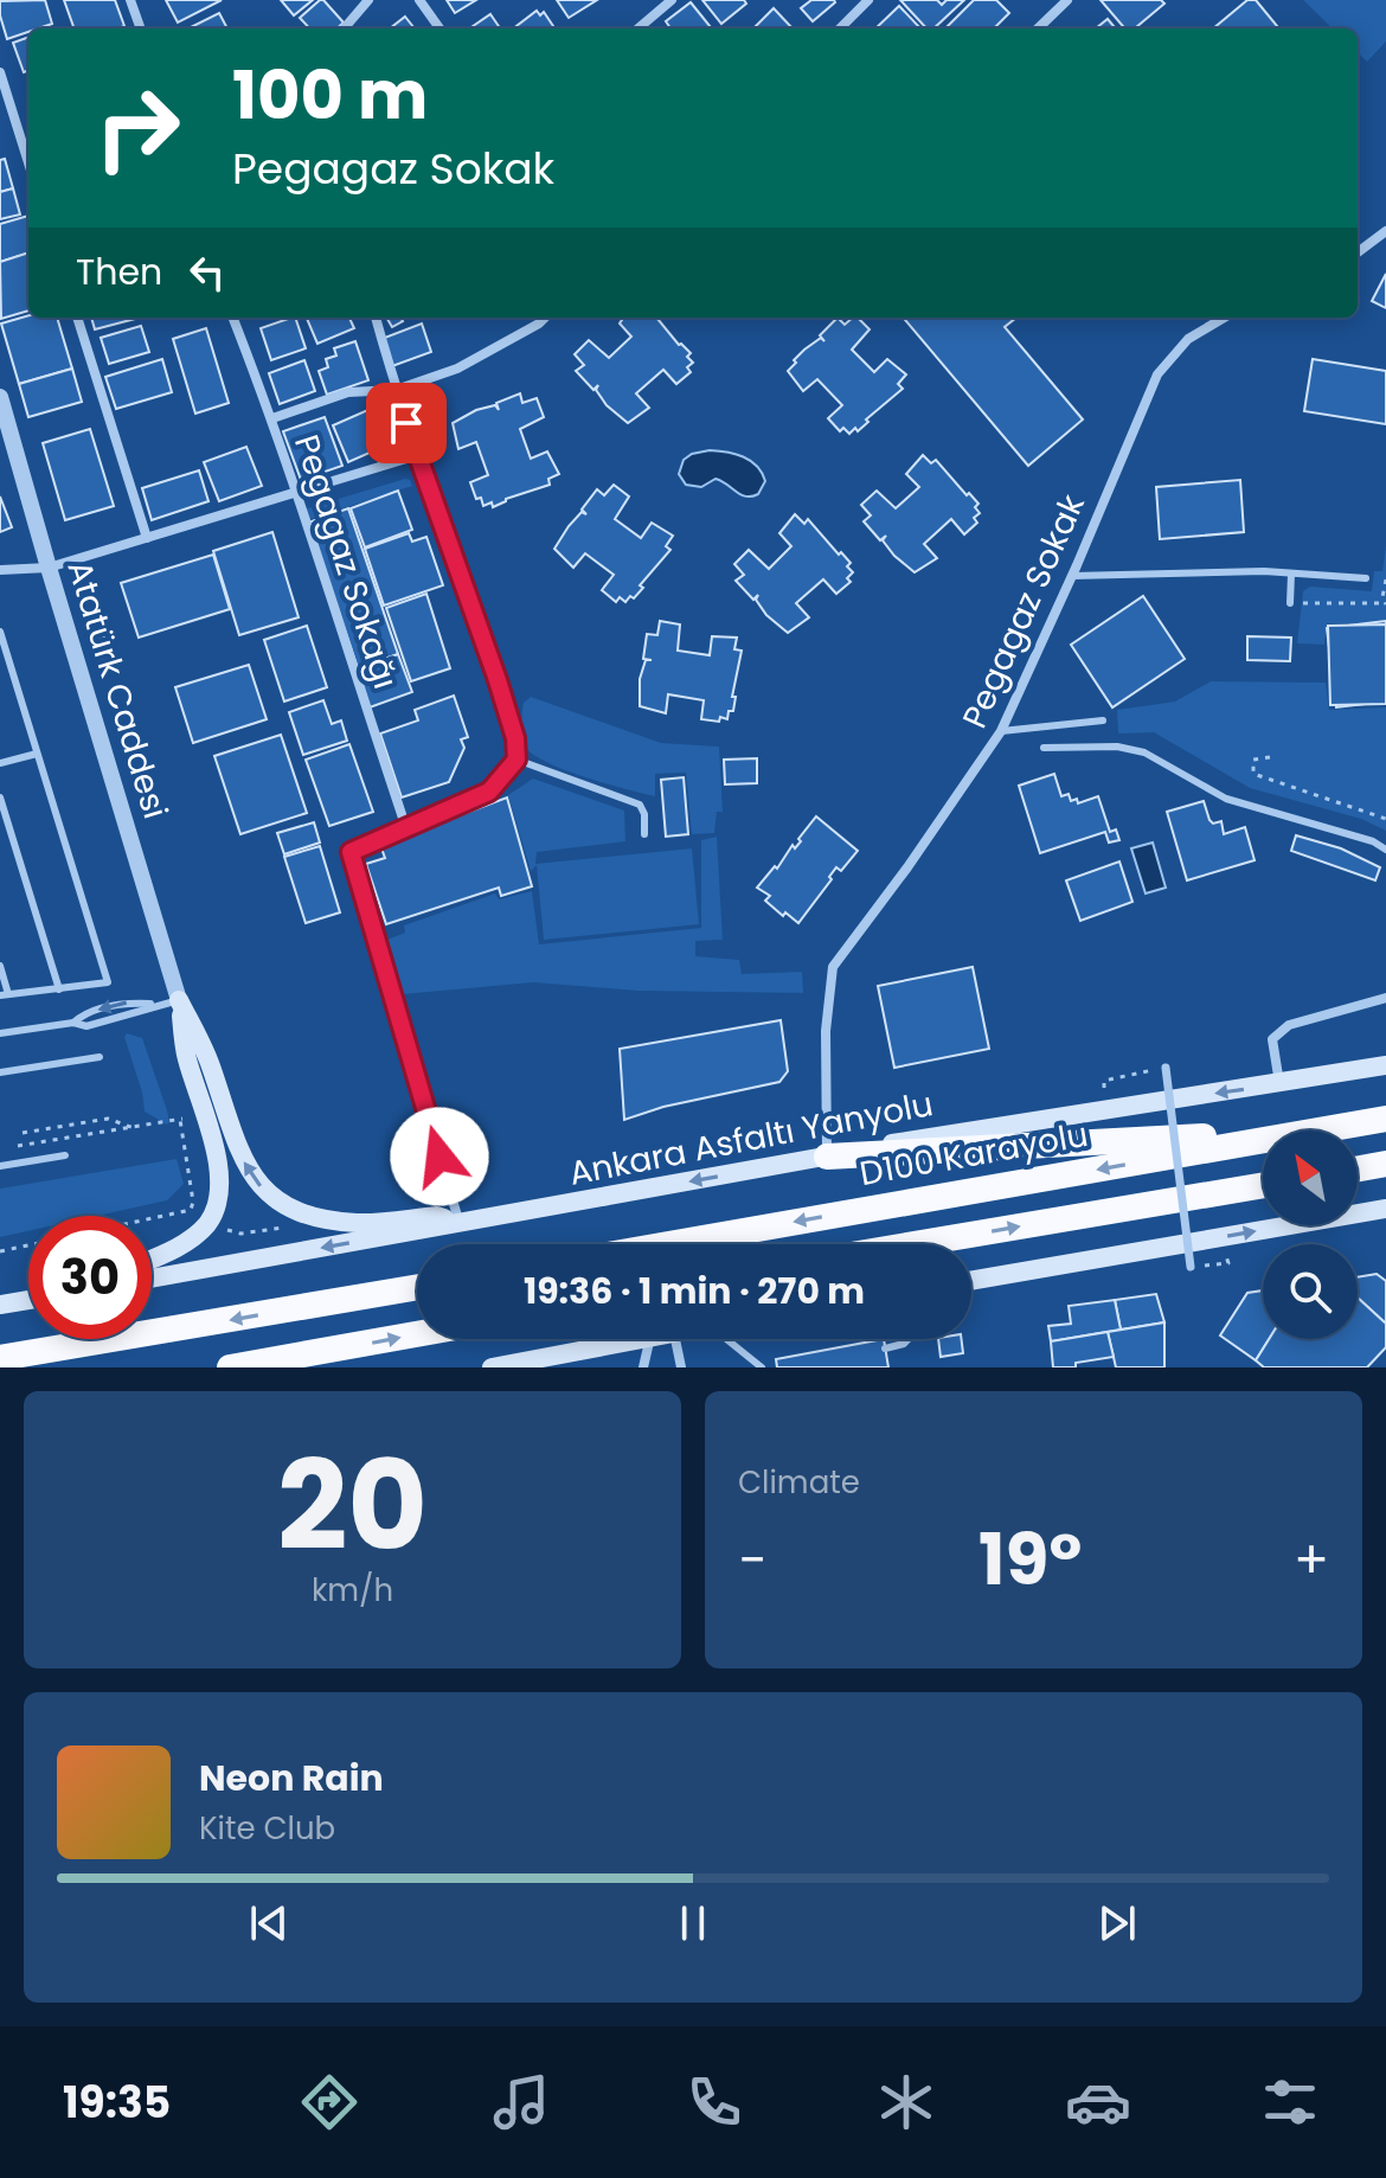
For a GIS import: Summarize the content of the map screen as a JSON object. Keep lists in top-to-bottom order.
{
  "streets": {
    "highway": ["D100 Karayolu"],
    "main road": ["Ankara Asfaltı Yanyolu"],
    "street": ["Pegagaz Sokağı", "Pegagaz Sokak", "Atatürk Caddesi"]
  },
  "crossings": [
    ["Pegagaz Sokak", "Ankara Asfaltı Yanyolu"]
  ],
  "north": "top left",
  "page": {
    "turn": ["100 m", "Pegagaz Sokak"],
    "then": "Then",
    "limit": "30",
    "trip": "19:36 · 1 min · 270 m",
    "tile": [
      ["20", "km/h"],
      "Climate"
    ],
    "heat": ["−", "19°", "+"],
    "song": ["Neon Rain", "Kite Club"],
    "tabs": "19:35"
  }
}
